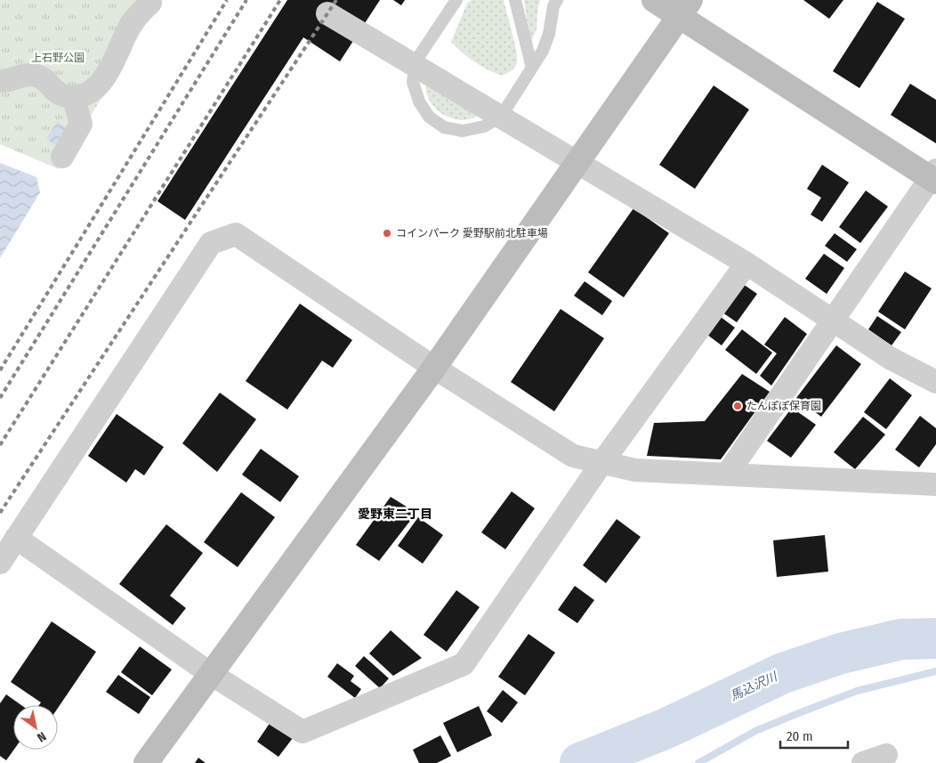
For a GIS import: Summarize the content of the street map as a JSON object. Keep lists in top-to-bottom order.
{
  "districts": ["愛野東二丁目"],
  "water": ["馬込沢川"],
  "parks": ["上石野公園"],
  "places": ["コインパーク 愛野駅前北駐車場", "たんぽぽ保育園"],
  "scale_bar": "20 m",
  "north": "bottom right"
}
